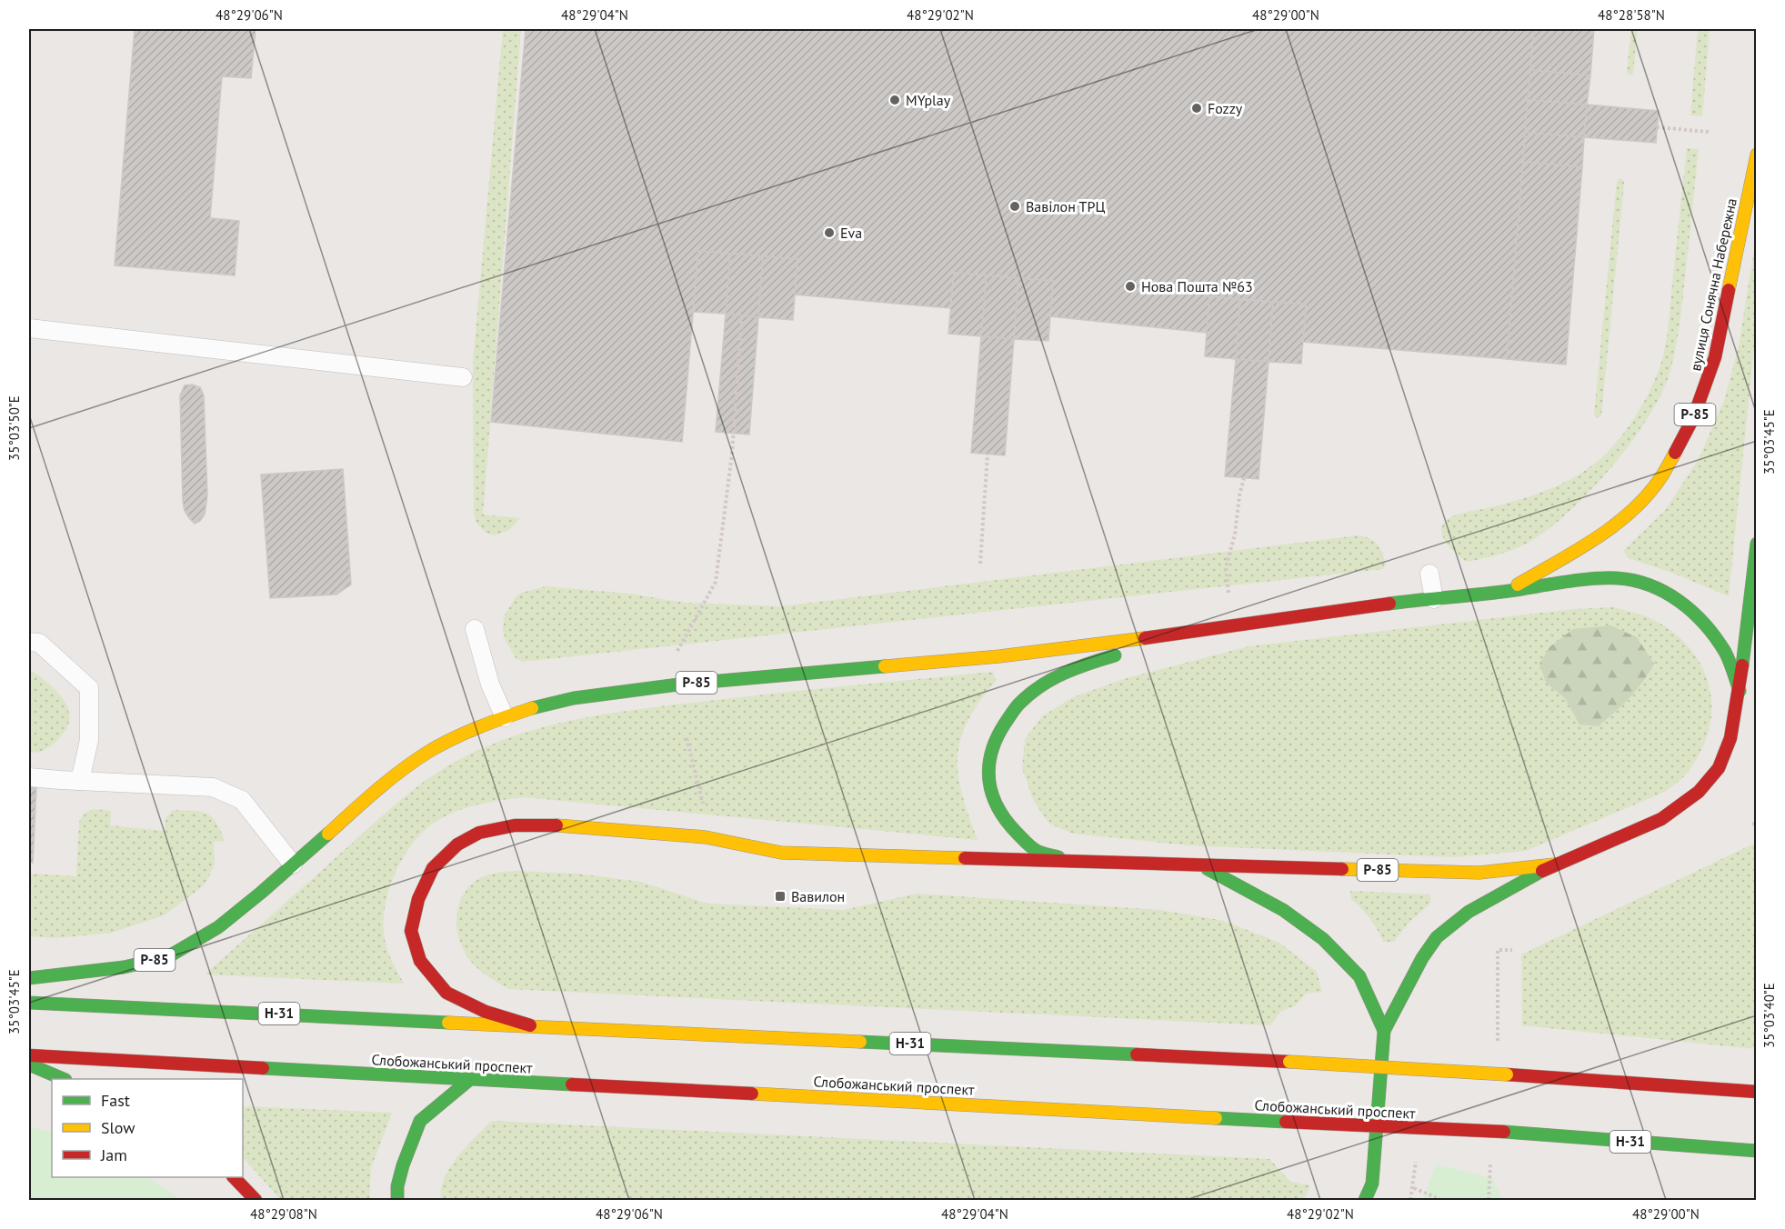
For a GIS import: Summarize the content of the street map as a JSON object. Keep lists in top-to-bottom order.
{
  "streets": {
    "main road": [
      "вулиця Сонячна Набережна",
      "Р-85",
      "Н-31",
      "Слобожанський проспект"
    ]
  },
  "crossings": [
    ["вулиця Сонячна Набережна", "Р-85"],
    ["Р-85", "Н-31"]
  ],
  "places": {
    "other": [
      "MYplay",
      "Fozzy",
      "Вавілон ТРЦ",
      "Eva",
      "Нова Пошта №63"
    ],
    "transit": ["Вавилон"]
  },
  "legend": ["Fast", "Slow", "Jam"],
  "coordinates": [
    "48°29'06\"N",
    "48°29'04\"N",
    "48°29'02\"N",
    "48°29'00\"N",
    "48°28'58\"N",
    "35°03'50\"E",
    "35°03'45\"E",
    "35°03'40\"E",
    "48°29'08\"N"
  ]
}
